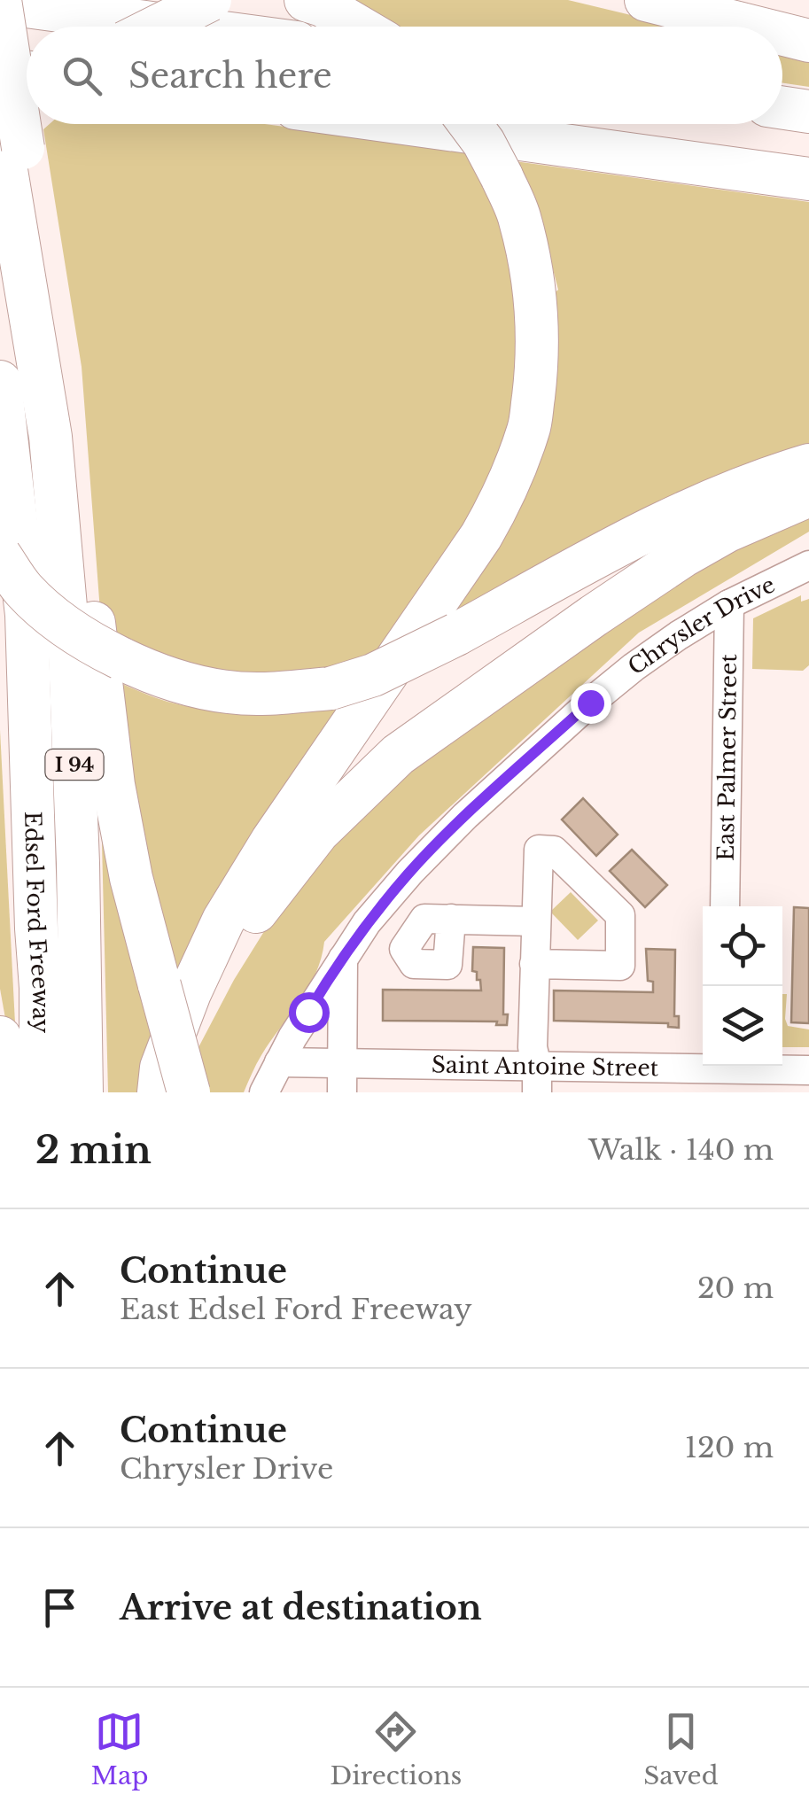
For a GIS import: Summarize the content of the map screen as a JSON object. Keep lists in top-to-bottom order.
{
  "streets": {
    "highway": ["I 94", "Edsel Ford Freeway"],
    "street": ["Chrysler Drive", "East Palmer Street", "Saint Antoine Street"]
  },
  "crossings": [
    ["Chrysler Drive", "East Palmer Street"],
    ["Chrysler Drive", "Saint Antoine Street"],
    ["I 94", "Edsel Ford Freeway"]
  ],
  "page": {
    "search": "Search here",
    "heading": ["2 min", "Walk · 140 m"],
    "list": [
      ["Continue", "East Edsel Ford Freeway", "20 m"],
      ["Continue", "Chrysler Drive", "120 m"],
      "Arrive at destination"
    ],
    "nav": ["Map", "Directions", "Saved"]
  }
}
